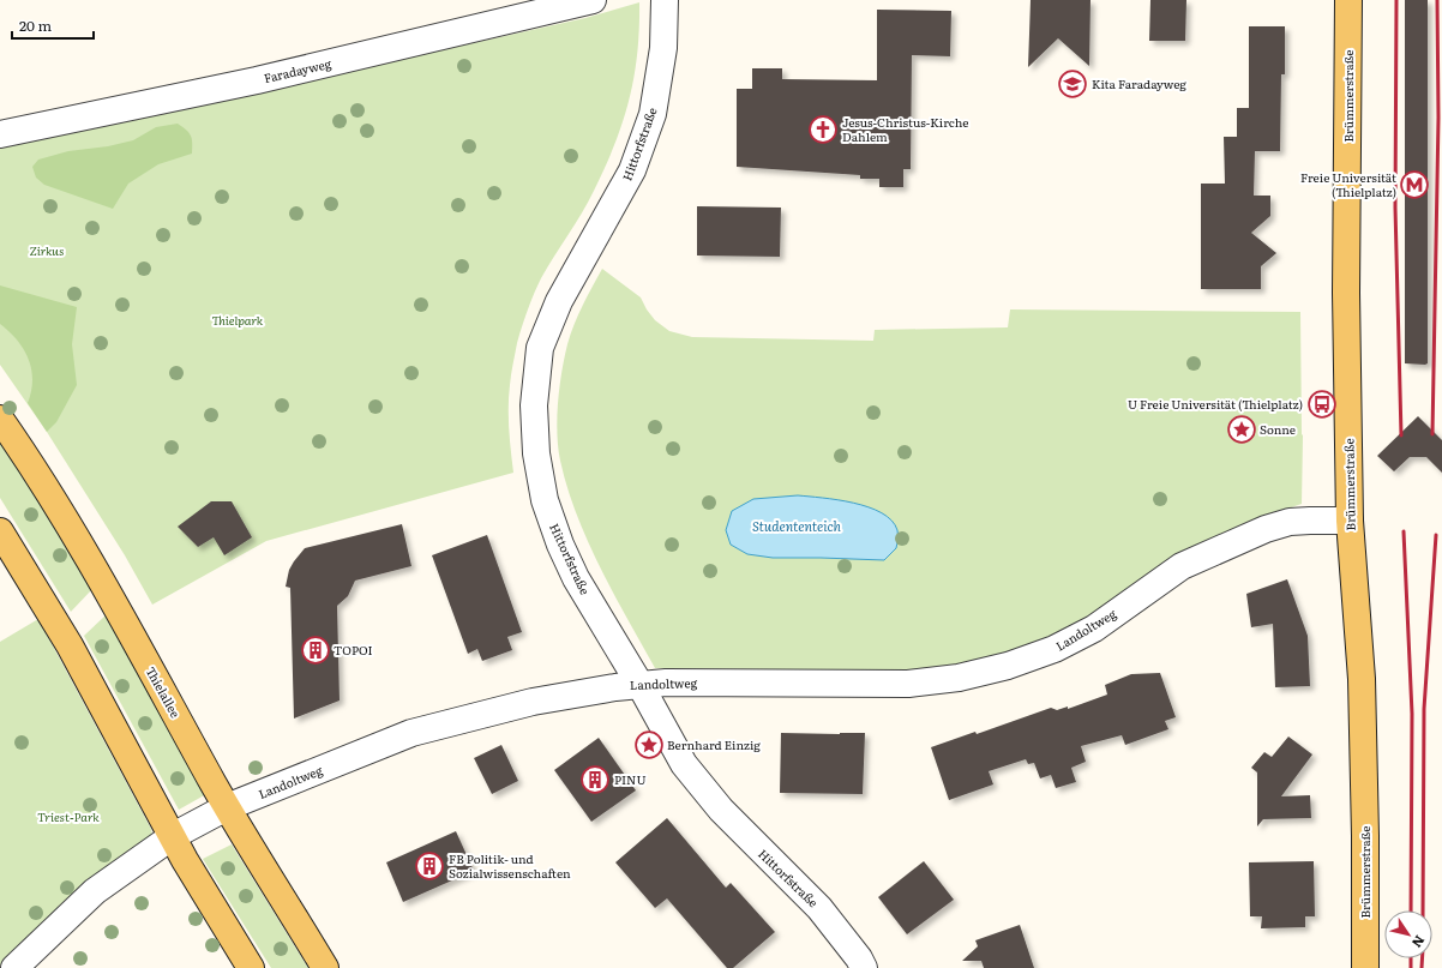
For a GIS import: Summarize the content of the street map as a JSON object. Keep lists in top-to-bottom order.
{
  "streets": {
    "main road": ["Brümmerstraße", "Thielallee"],
    "street": ["Faradayweg", "Hittorfstraße", "Landoltweg"]
  },
  "crossings": [
    ["Brümmerstraße", "Landoltweg"],
    ["Hittorfstraße", "Landoltweg"],
    ["Landoltweg", "Thielallee"]
  ],
  "water": ["Studententeich"],
  "parks": ["Zirkus", "Thielpark", "Triest-Park"],
  "places": {
    "school or university": ["Kita Faradayweg"],
    "church": ["Jesus-Christus-Kirche Dahlem"],
    "metro station": ["Freie Universität (Thielplatz)"],
    "bus stop": ["U Freie Universität (Thielplatz)"],
    "place": ["Sonne", "Bernhard Einzig"],
    "building": ["TOPOI", "PINU", "FB Politik- und Sozialwissenschaften"]
  },
  "scale_bar": "20 m",
  "north": "bottom right"
}
